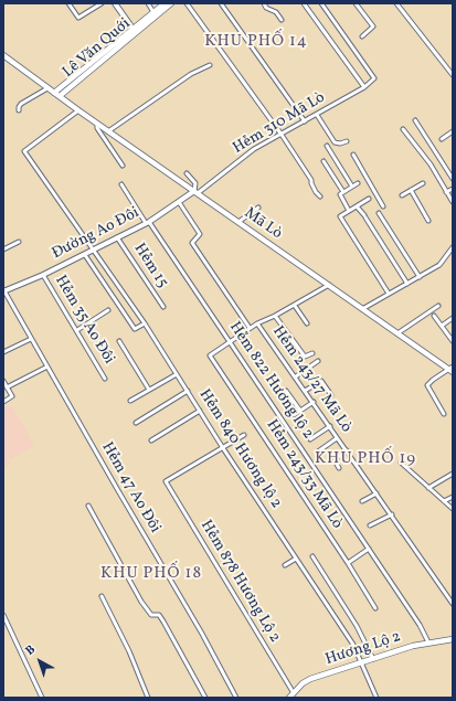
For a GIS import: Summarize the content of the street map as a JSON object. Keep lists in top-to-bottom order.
{
  "streets": {
    "main road": ["Lê Văn Quới", "Mã Lò", "Hương Lộ 2"],
    "street": [
      "Hẻm 310 Mã Lò",
      "Đường Ao Đôi",
      "Hẻm 15",
      "Hẻm 35 Ao Đôi",
      "Hẻm 243/27 Mã Lò",
      "Hẻm 822 Hương lộ 2",
      "Hẻm 840 Hương lộ 2",
      "Hẻm 243/33 Mã Lò",
      "Hẻm 47 Ao Đôi",
      "Hẻm 878 Hương Lộ 2"
    ]
  },
  "crossings": [
    ["Lê Văn Quới", "Mã Lò"],
    ["Hẻm 310 Mã Lò", "Mã Lò"],
    ["Hẻm 310 Mã Lò", "Đường Ao Đôi"],
    ["Mã Lò", "Đường Ao Đôi"],
    ["Mã Lò", "Hẻm 840 Hương lộ 2"],
    ["Đường Ao Đôi", "Hẻm 15"],
    ["Đường Ao Đôi", "Hẻm 35 Ao Đôi"],
    ["Đường Ao Đôi", "Hẻm 822 Hương lộ 2"],
    ["Đường Ao Đôi", "Hẻm 840 Hương lộ 2"],
    ["Đường Ao Đôi", "Hẻm 47 Ao Đôi"],
    ["Hẻm 822 Hương lộ 2", "Hẻm 243/33 Mã Lò"],
    ["Hẻm 822 Hương lộ 2", "Hương Lộ 2"],
    ["Hẻm 840 Hương lộ 2", "Hẻm 878 Hương Lộ 2"],
    ["Hẻm 840 Hương lộ 2", "Hương Lộ 2"],
    ["Hẻm 878 Hương Lộ 2", "Hương Lộ 2"]
  ],
  "districts": ["KHU PHỐ 14", "KHU PHỐ 19", "KHU PHỐ 18"],
  "north": "top left"
}
